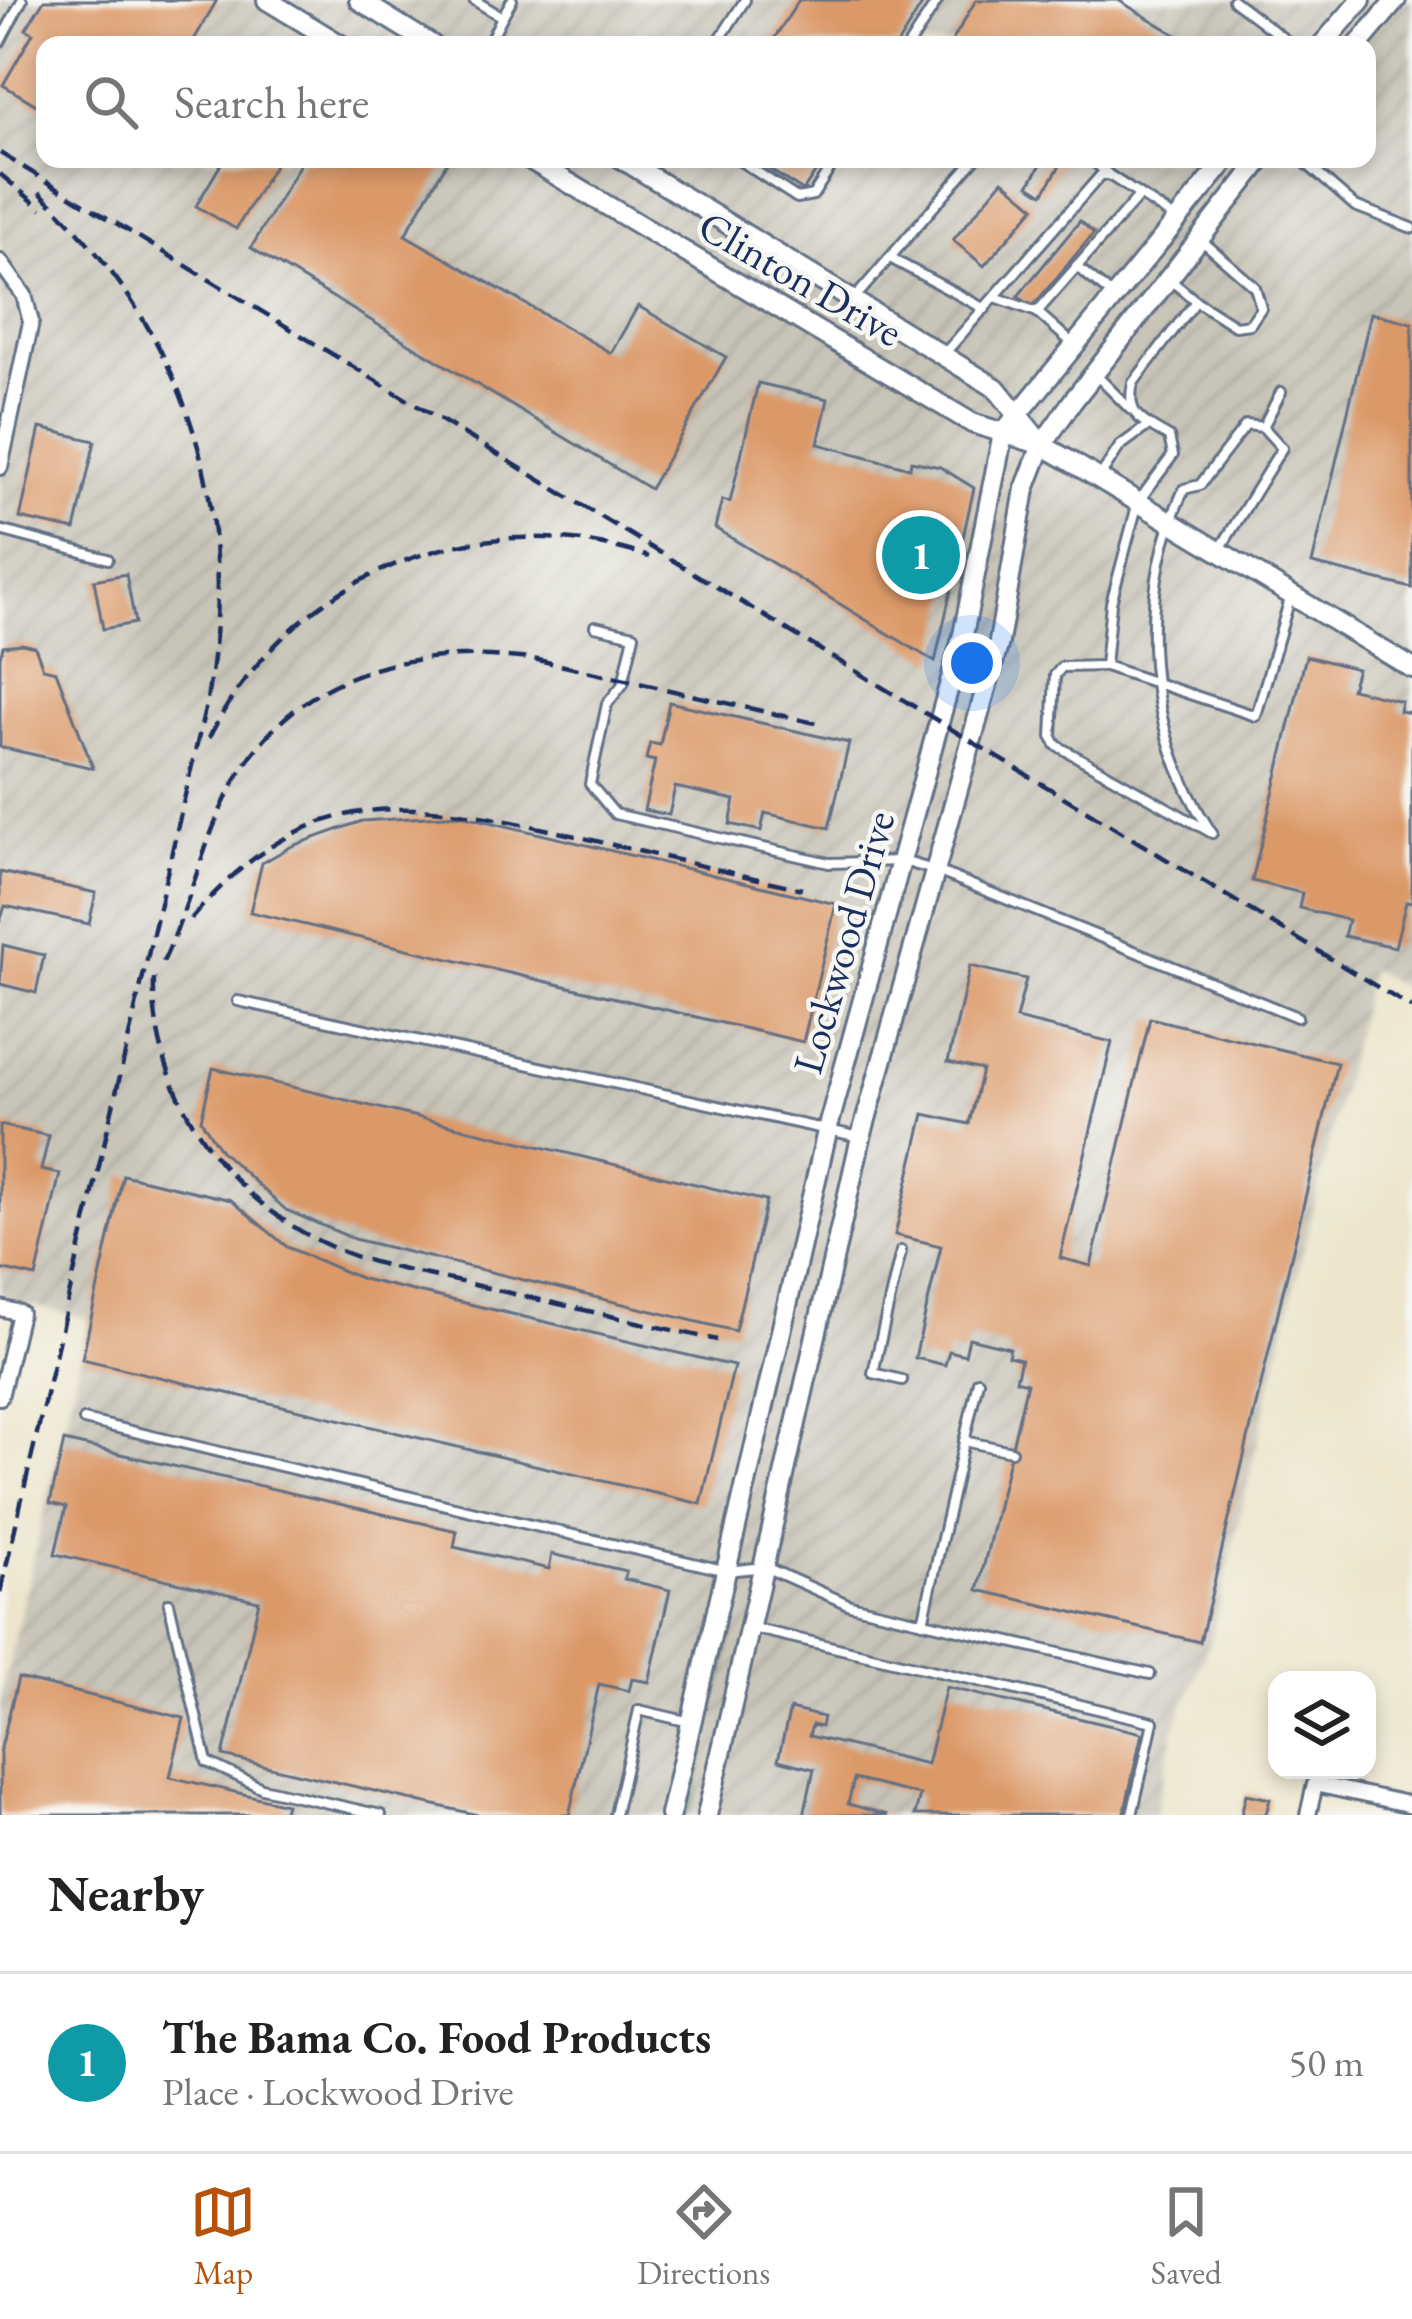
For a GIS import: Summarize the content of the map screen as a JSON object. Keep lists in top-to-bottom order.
{
  "streets": {
    "main road": ["Clinton Drive", "Lockwood Drive"]
  },
  "crossings": [
    ["Clinton Drive", "Lockwood Drive"]
  ],
  "page": {
    "search": "Search here",
    "pins": "1",
    "heading": "Nearby",
    "list": [
      {
        "mark": "1",
        "name": "The Bama Co. Food Products",
        "note": "Place · Lockwood Drive",
        "value": "50 m"
      }
    ],
    "nav": ["Map", "Directions", "Saved"]
  }
}
